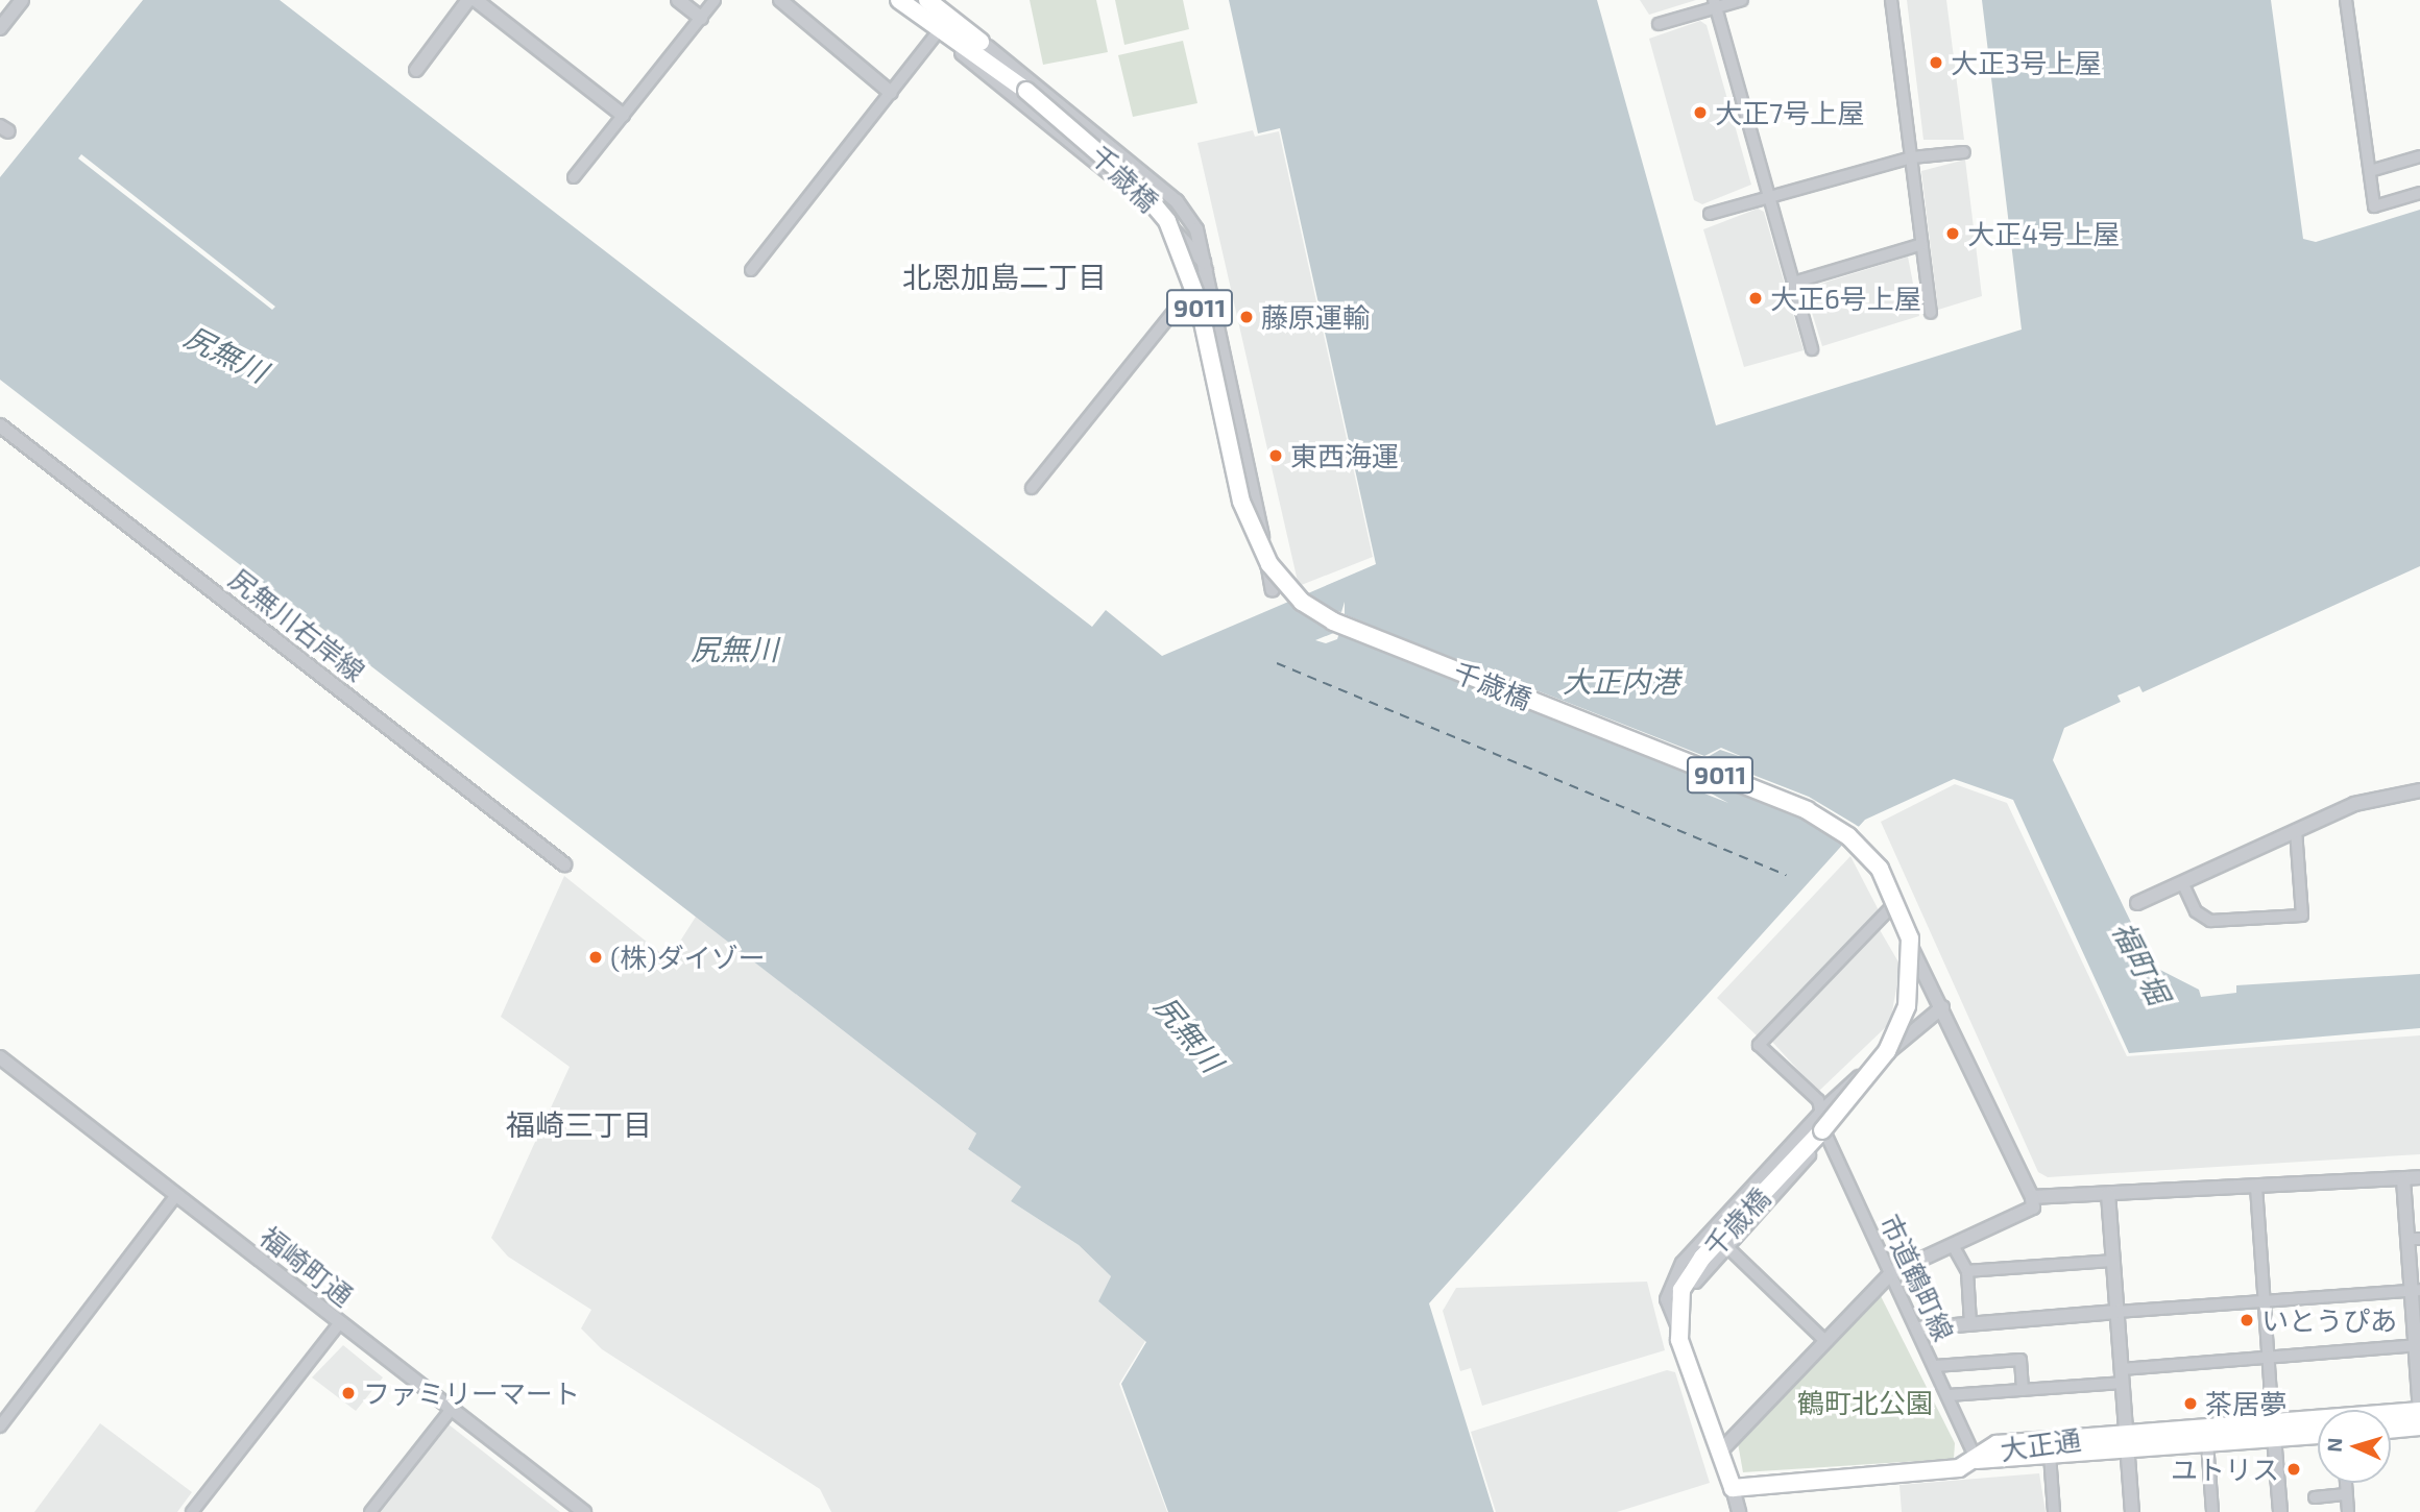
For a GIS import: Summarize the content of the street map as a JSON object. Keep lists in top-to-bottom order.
{
  "streets": {
    "main road": ["千歳橋", "9011", "大正通"],
    "street": ["尻無川右岸線", "福崎町通", "市道鶴町線"]
  },
  "crossings": [
    ["市道鶴町線", "大正通"]
  ],
  "districts": ["北恩加島二丁目", "福崎三丁目"],
  "water": ["尻無川", "大正内港", "福町堀"],
  "parks": ["鶴町北公園"],
  "places": [
    "大正3号上屋",
    "大正7号上屋",
    "大正4号上屋",
    "大正6号上屋",
    "藤原運輸",
    "東西海運",
    "(株)ダイゾー",
    "いとうぴあ",
    "ファミリーマート",
    "茶居夢",
    "ユトリス"
  ],
  "north": "left"
}
